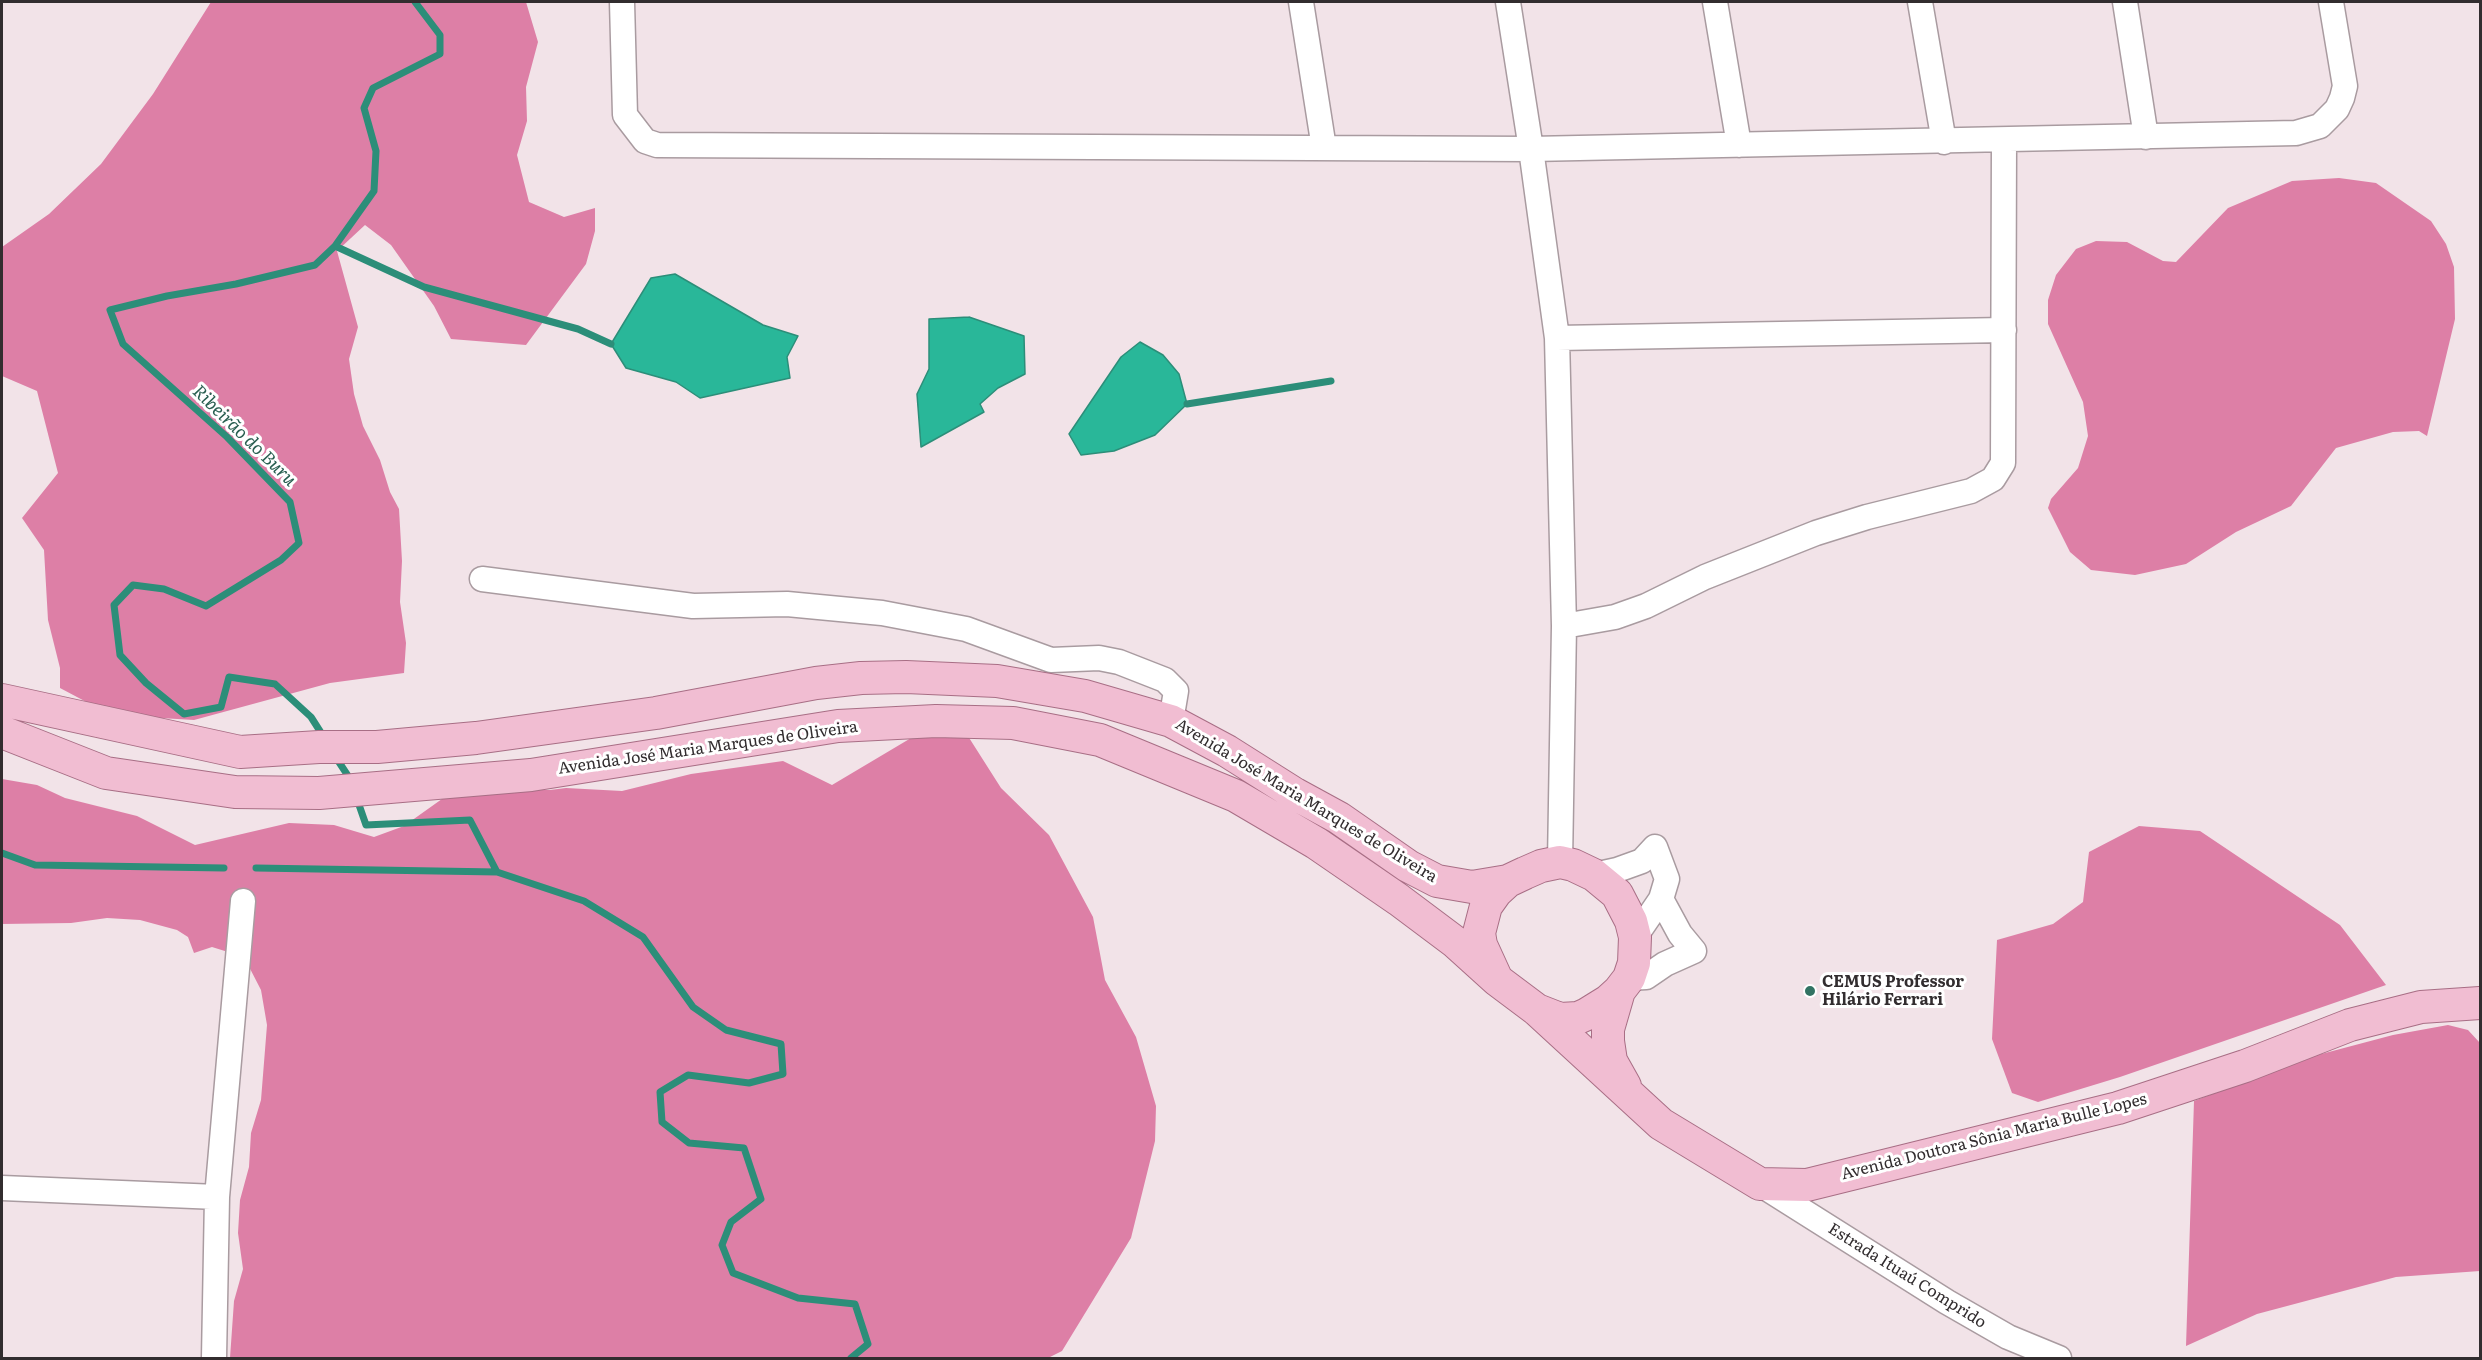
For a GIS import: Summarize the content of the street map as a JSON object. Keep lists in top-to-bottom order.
{
  "streets": {
    "main road": ["Avenida José Maria Marques de Oliveira", "Avenida Doutora Sônia Maria Bulle Lopes"],
    "street": ["Estrada Ituaú Comprido"]
  },
  "crossings": [
    ["Avenida José Maria Marques de Oliveira", "Avenida Doutora Sônia Maria Bulle Lopes"],
    ["Avenida Doutora Sônia Maria Bulle Lopes", "Estrada Ituaú Comprido"]
  ],
  "water": ["Ribeirão do Buru"],
  "places": ["CEMUS Professor Hilário Ferrari"]
}
